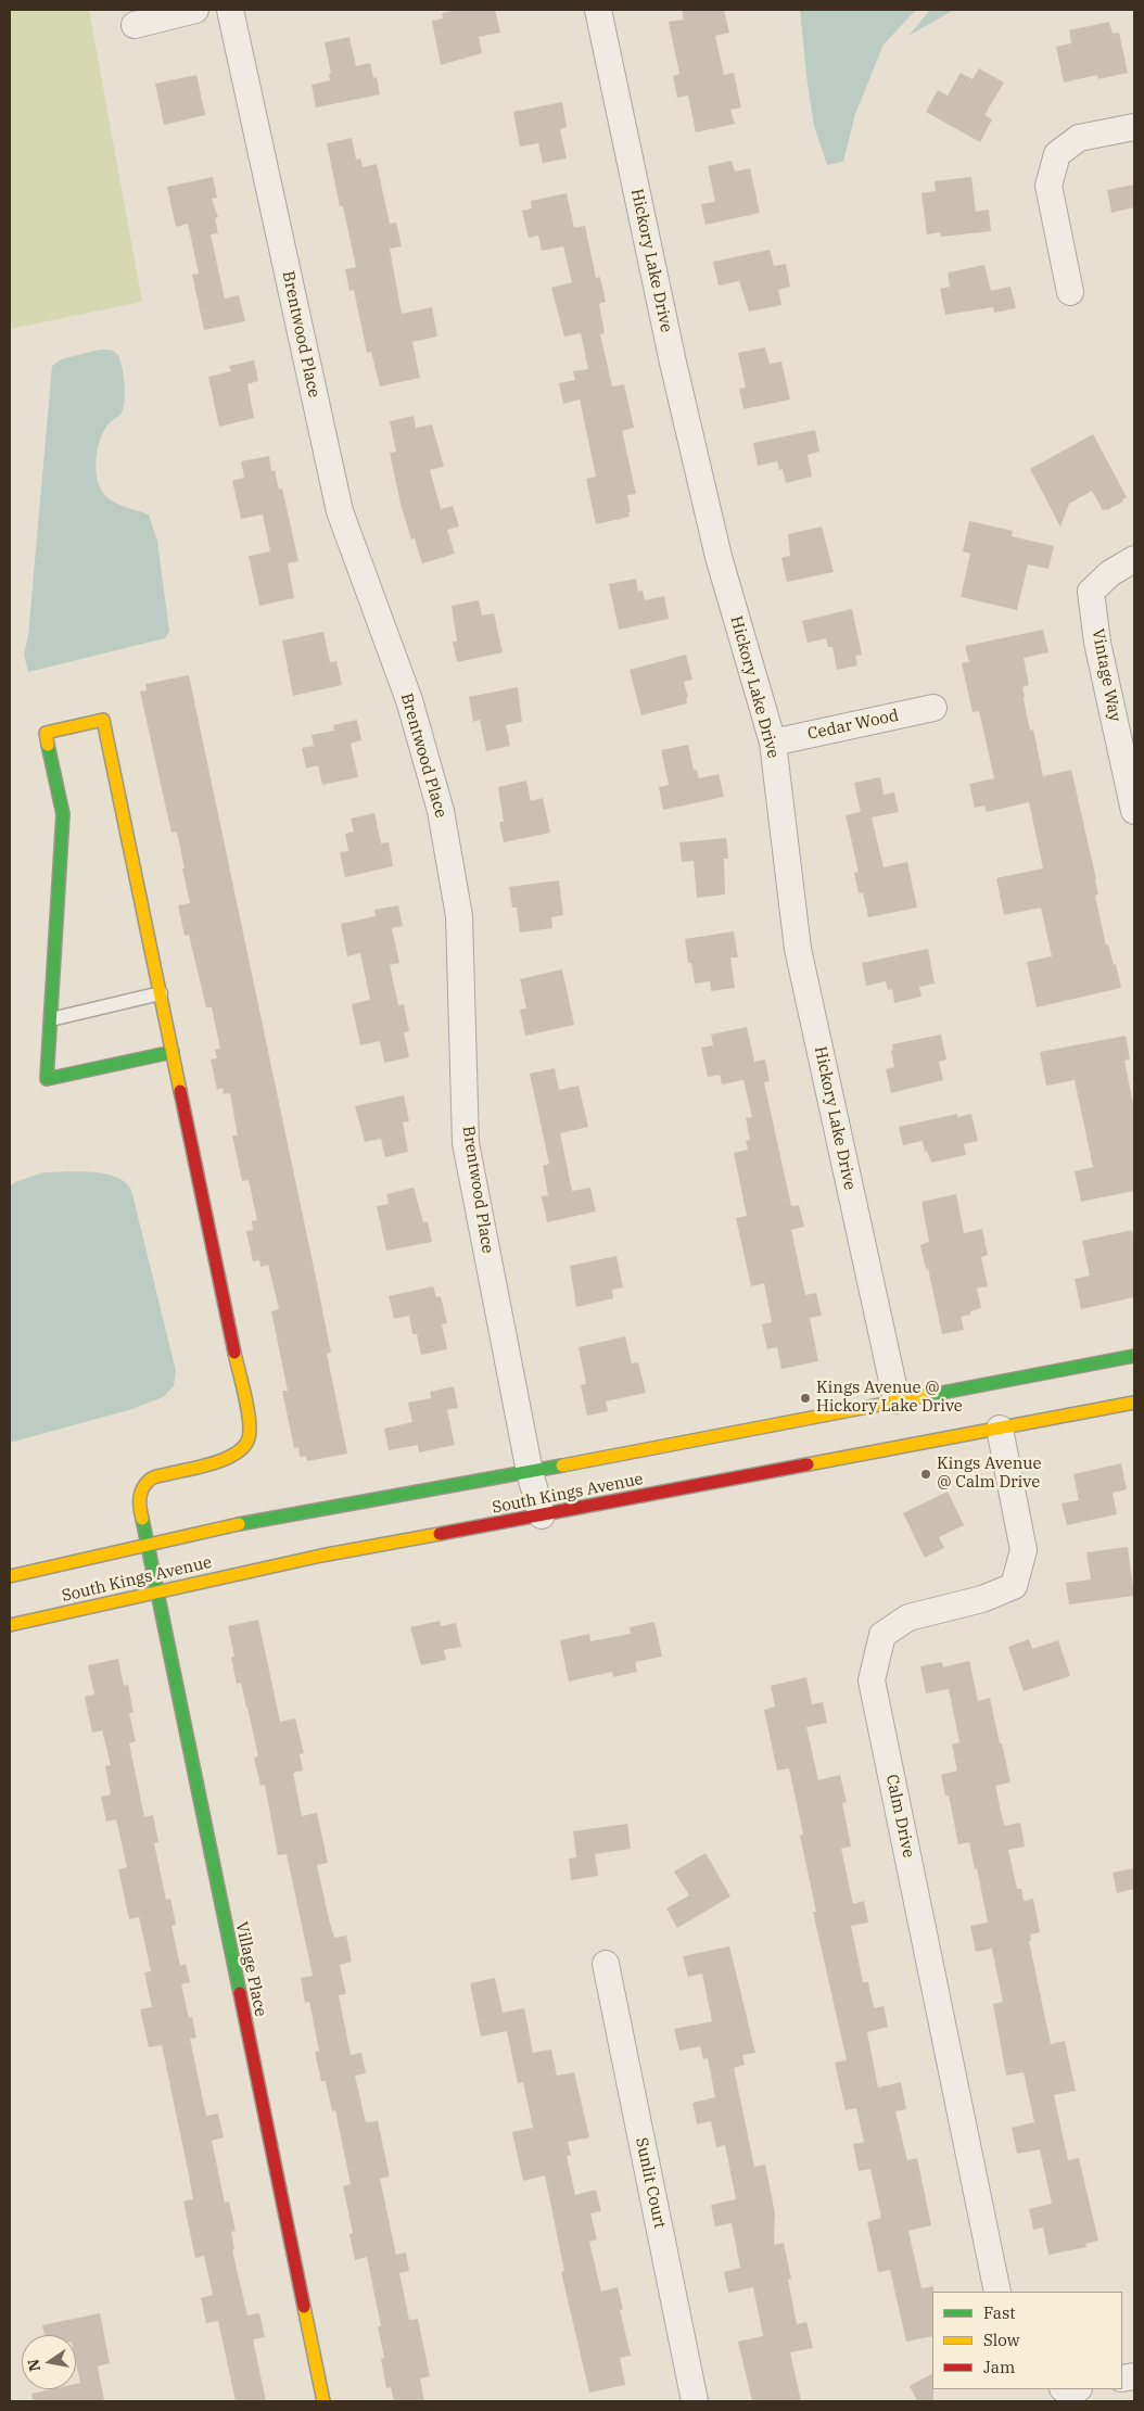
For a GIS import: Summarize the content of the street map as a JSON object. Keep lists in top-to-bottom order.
{
  "streets": {
    "street": [
      "Hickory Lake Drive",
      "Brentwood Place",
      "Vintage Way",
      "Cedar Wood",
      "South Kings Avenue",
      "Calm Drive",
      "Village Place",
      "Sunlit Court"
    ]
  },
  "crossings": [
    ["Hickory Lake Drive", "Cedar Wood"],
    ["Hickory Lake Drive", "South Kings Avenue"],
    ["Brentwood Place", "South Kings Avenue"],
    ["South Kings Avenue", "Calm Drive"],
    ["South Kings Avenue", "Village Place"]
  ],
  "places": ["Kings Avenue @ Hickory Lake Drive", "Kings Avenue @ Calm Drive"],
  "legend": ["Fast", "Slow", "Jam"],
  "north": "left"
}
